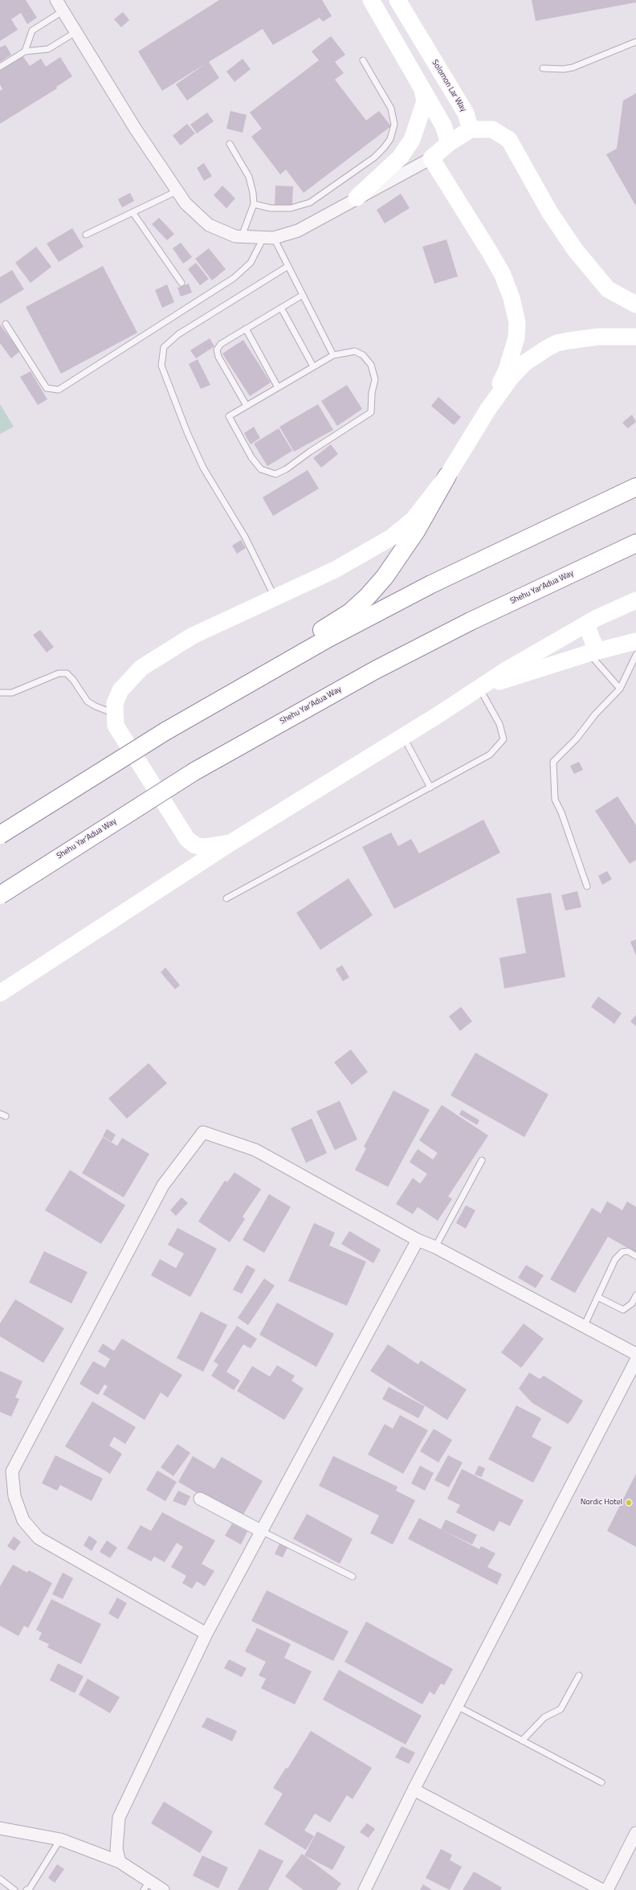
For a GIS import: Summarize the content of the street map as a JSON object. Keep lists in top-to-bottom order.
{
  "streets": {
    "highway": ["Shehu Yar'Adua Way"],
    "street": ["Solomon Lar Way"]
  },
  "places": ["Nordic Hotel"]
}
